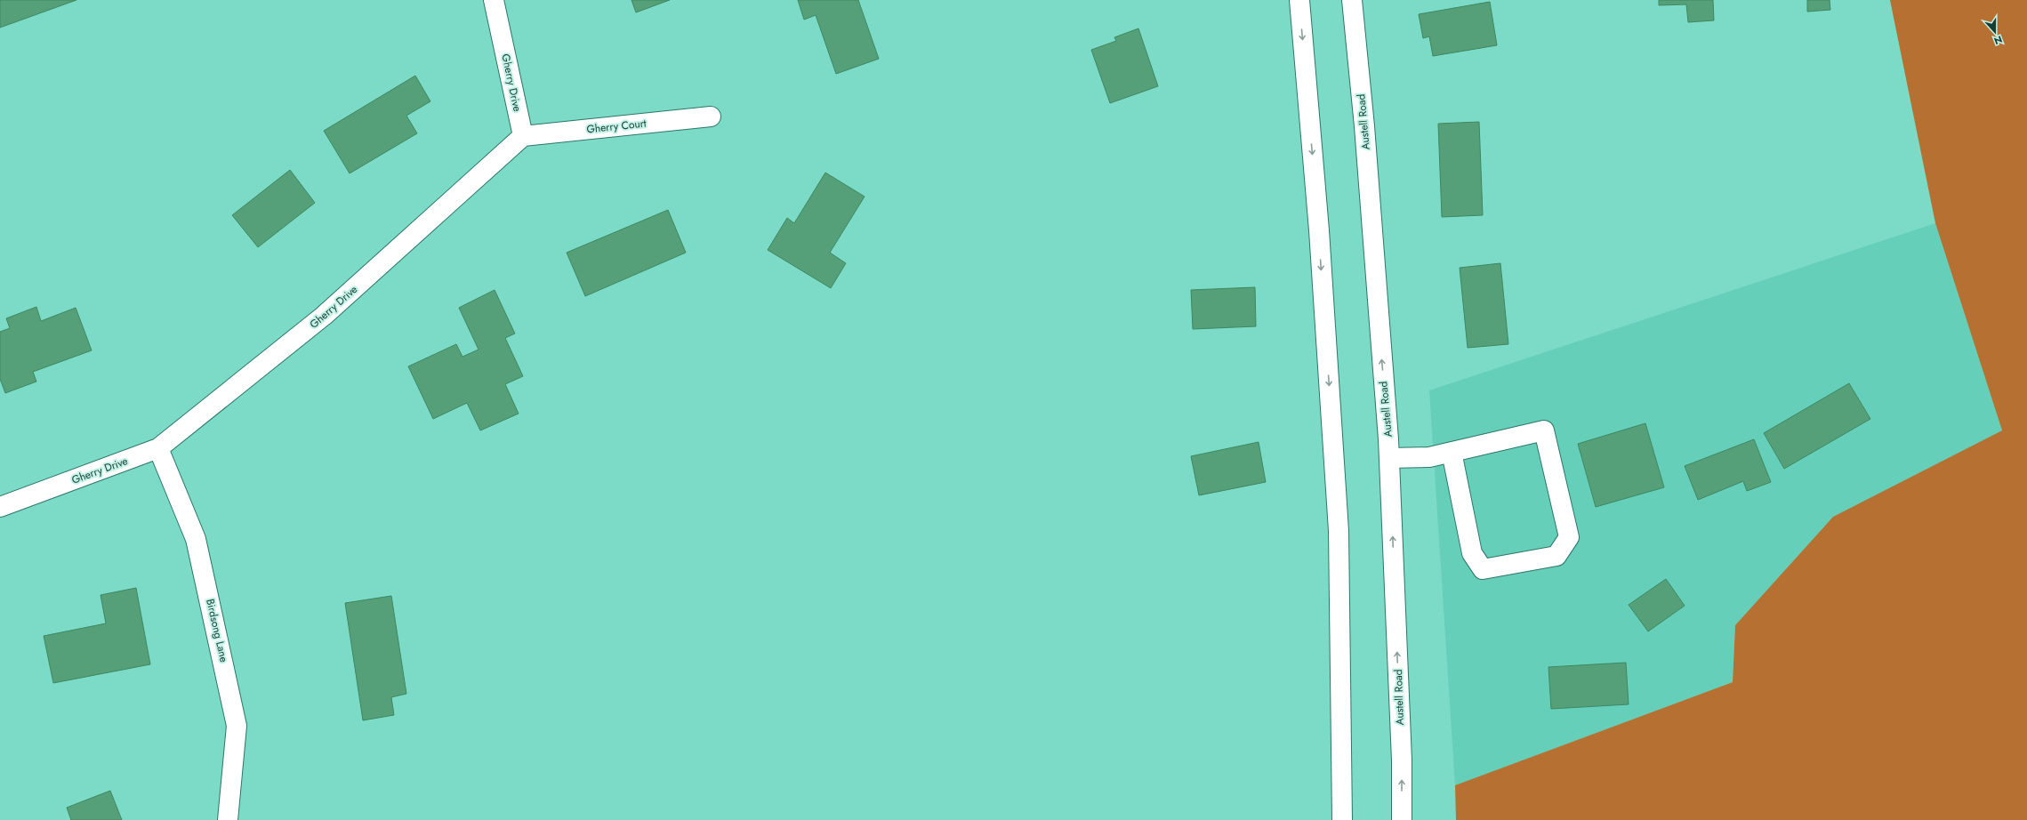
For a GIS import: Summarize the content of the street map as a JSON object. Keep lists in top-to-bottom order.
{
  "streets": {
    "main road": [
      "Gherry Drive",
      "Austell Road",
      "Gherry Court",
      "Birdsong Lane"
    ]
  },
  "crossings": [
    ["Gherry Drive", "Gherry Court"],
    ["Gherry Drive", "Birdsong Lane"]
  ],
  "north": "bottom"
}
